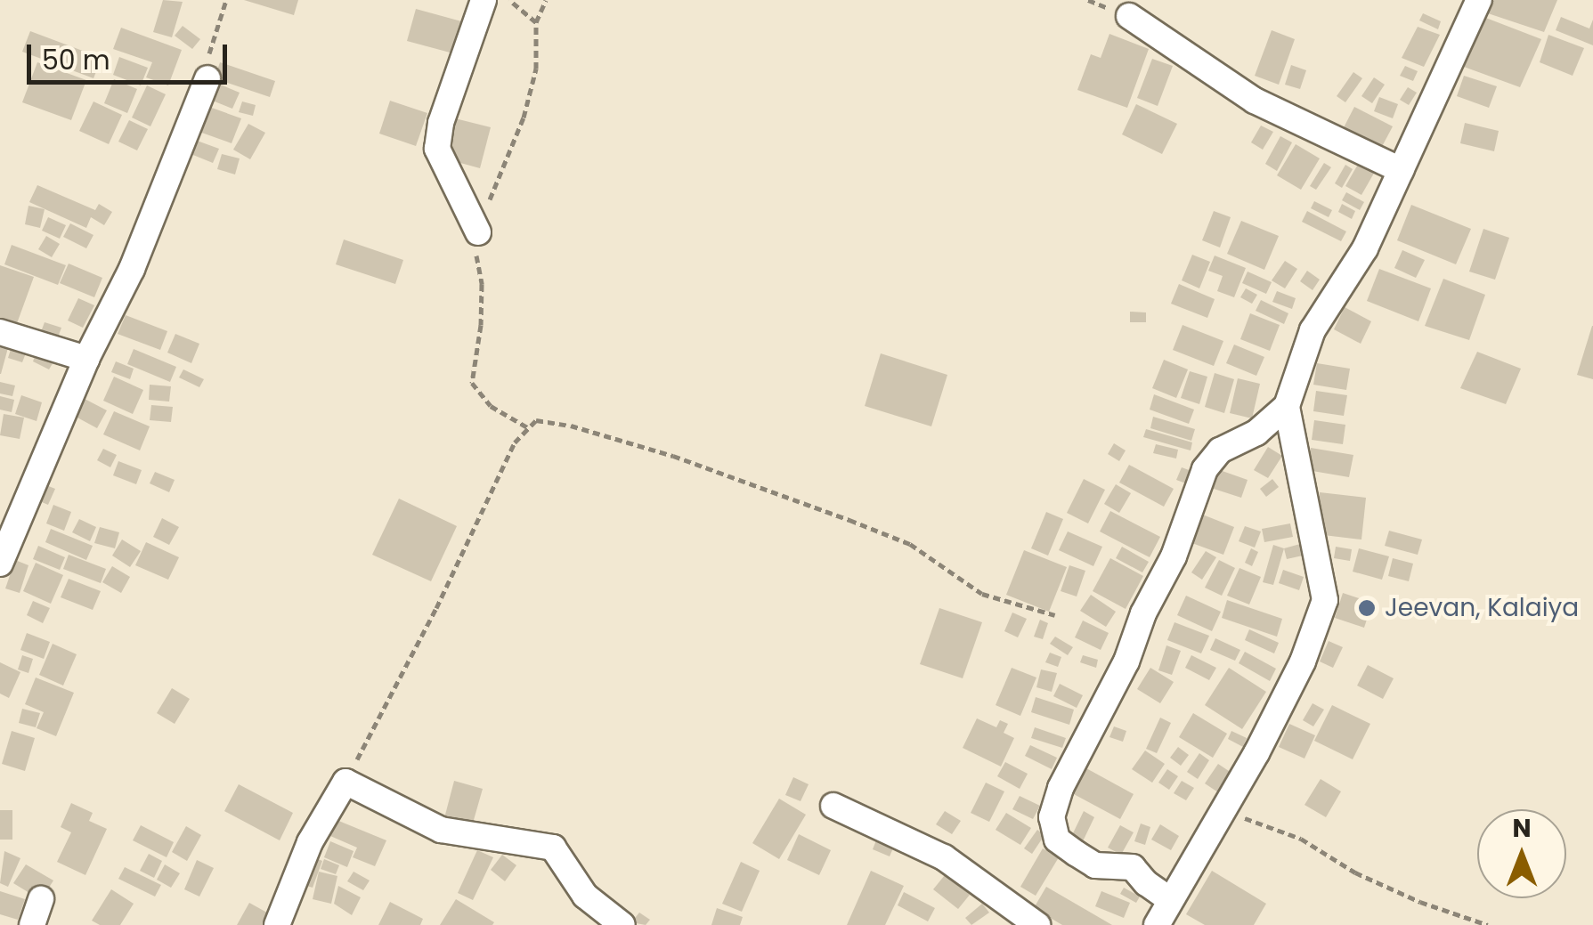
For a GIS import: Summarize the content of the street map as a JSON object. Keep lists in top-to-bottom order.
{
  "places": ["Jeevan, Kalaiya"],
  "scale_bar": "50 m",
  "north": "top"
}
